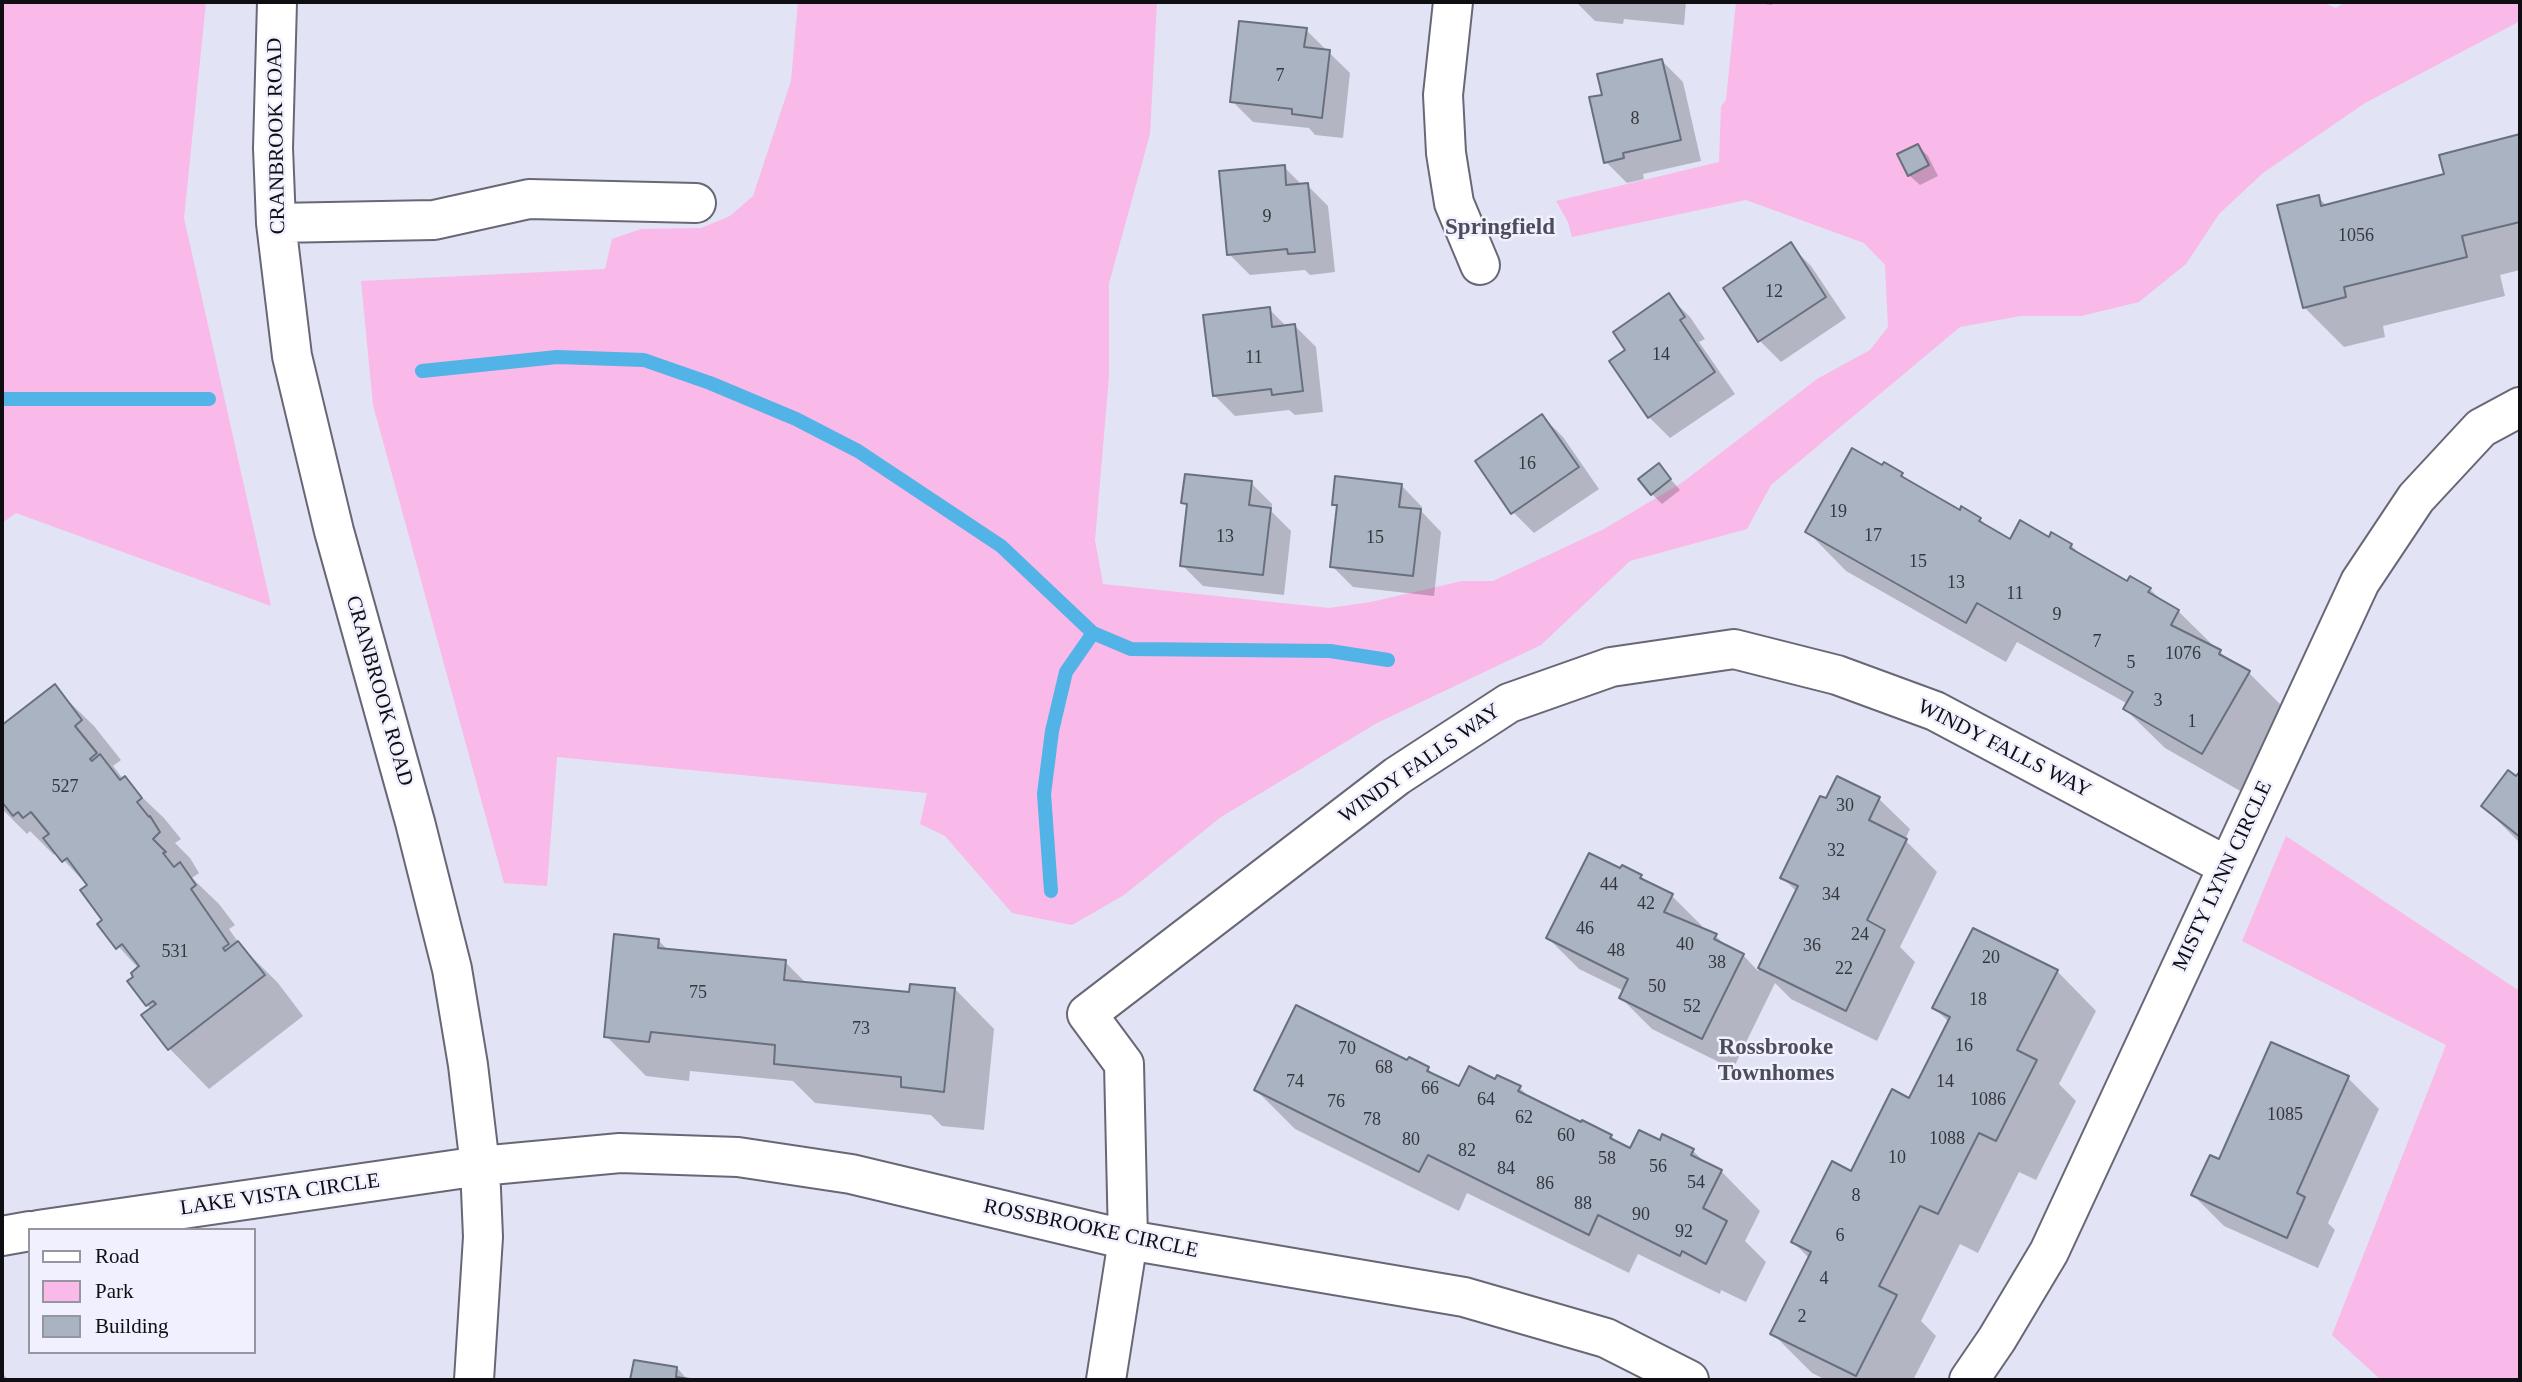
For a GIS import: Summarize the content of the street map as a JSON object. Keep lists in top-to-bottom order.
{
  "streets": {
    "street": [
      "CRANBROOK ROAD",
      "WINDY FALLS WAY",
      "MISTY LYNN CIRCLE",
      "LAKE VISTA CIRCLE",
      "ROSSBROOKE CIRCLE"
    ]
  },
  "crossings": [
    ["CRANBROOK ROAD", "LAKE VISTA CIRCLE"],
    ["CRANBROOK ROAD", "ROSSBROOKE CIRCLE"],
    ["WINDY FALLS WAY", "MISTY LYNN CIRCLE"],
    ["WINDY FALLS WAY", "ROSSBROOKE CIRCLE"],
    ["LAKE VISTA CIRCLE", "ROSSBROOKE CIRCLE"]
  ],
  "districts": ["Springfield", "Rossbrooke Townhomes"],
  "house_numbers": [
    "7",
    "8",
    "9",
    "1056",
    "12",
    "14",
    "11",
    "16",
    "19",
    "17",
    "13",
    "15",
    "15",
    "13",
    "11",
    "9",
    "7",
    "1076",
    "5",
    "3",
    "1",
    "527",
    "30",
    "32",
    "44",
    "34",
    "42",
    "46",
    "24",
    "40",
    "36",
    "48",
    "531",
    "20",
    "38",
    "22",
    "50",
    "75",
    "18",
    "52",
    "73",
    "16",
    "70",
    "68",
    "74",
    "14",
    "66",
    "64",
    "1086",
    "76",
    "1085",
    "62",
    "78",
    "60",
    "1088",
    "80",
    "82",
    "10",
    "58",
    "56",
    "84",
    "54",
    "86",
    "8",
    "88",
    "90",
    "92",
    "6",
    "4",
    "2"
  ],
  "legend": ["Road", "Park", "Building"]
}
